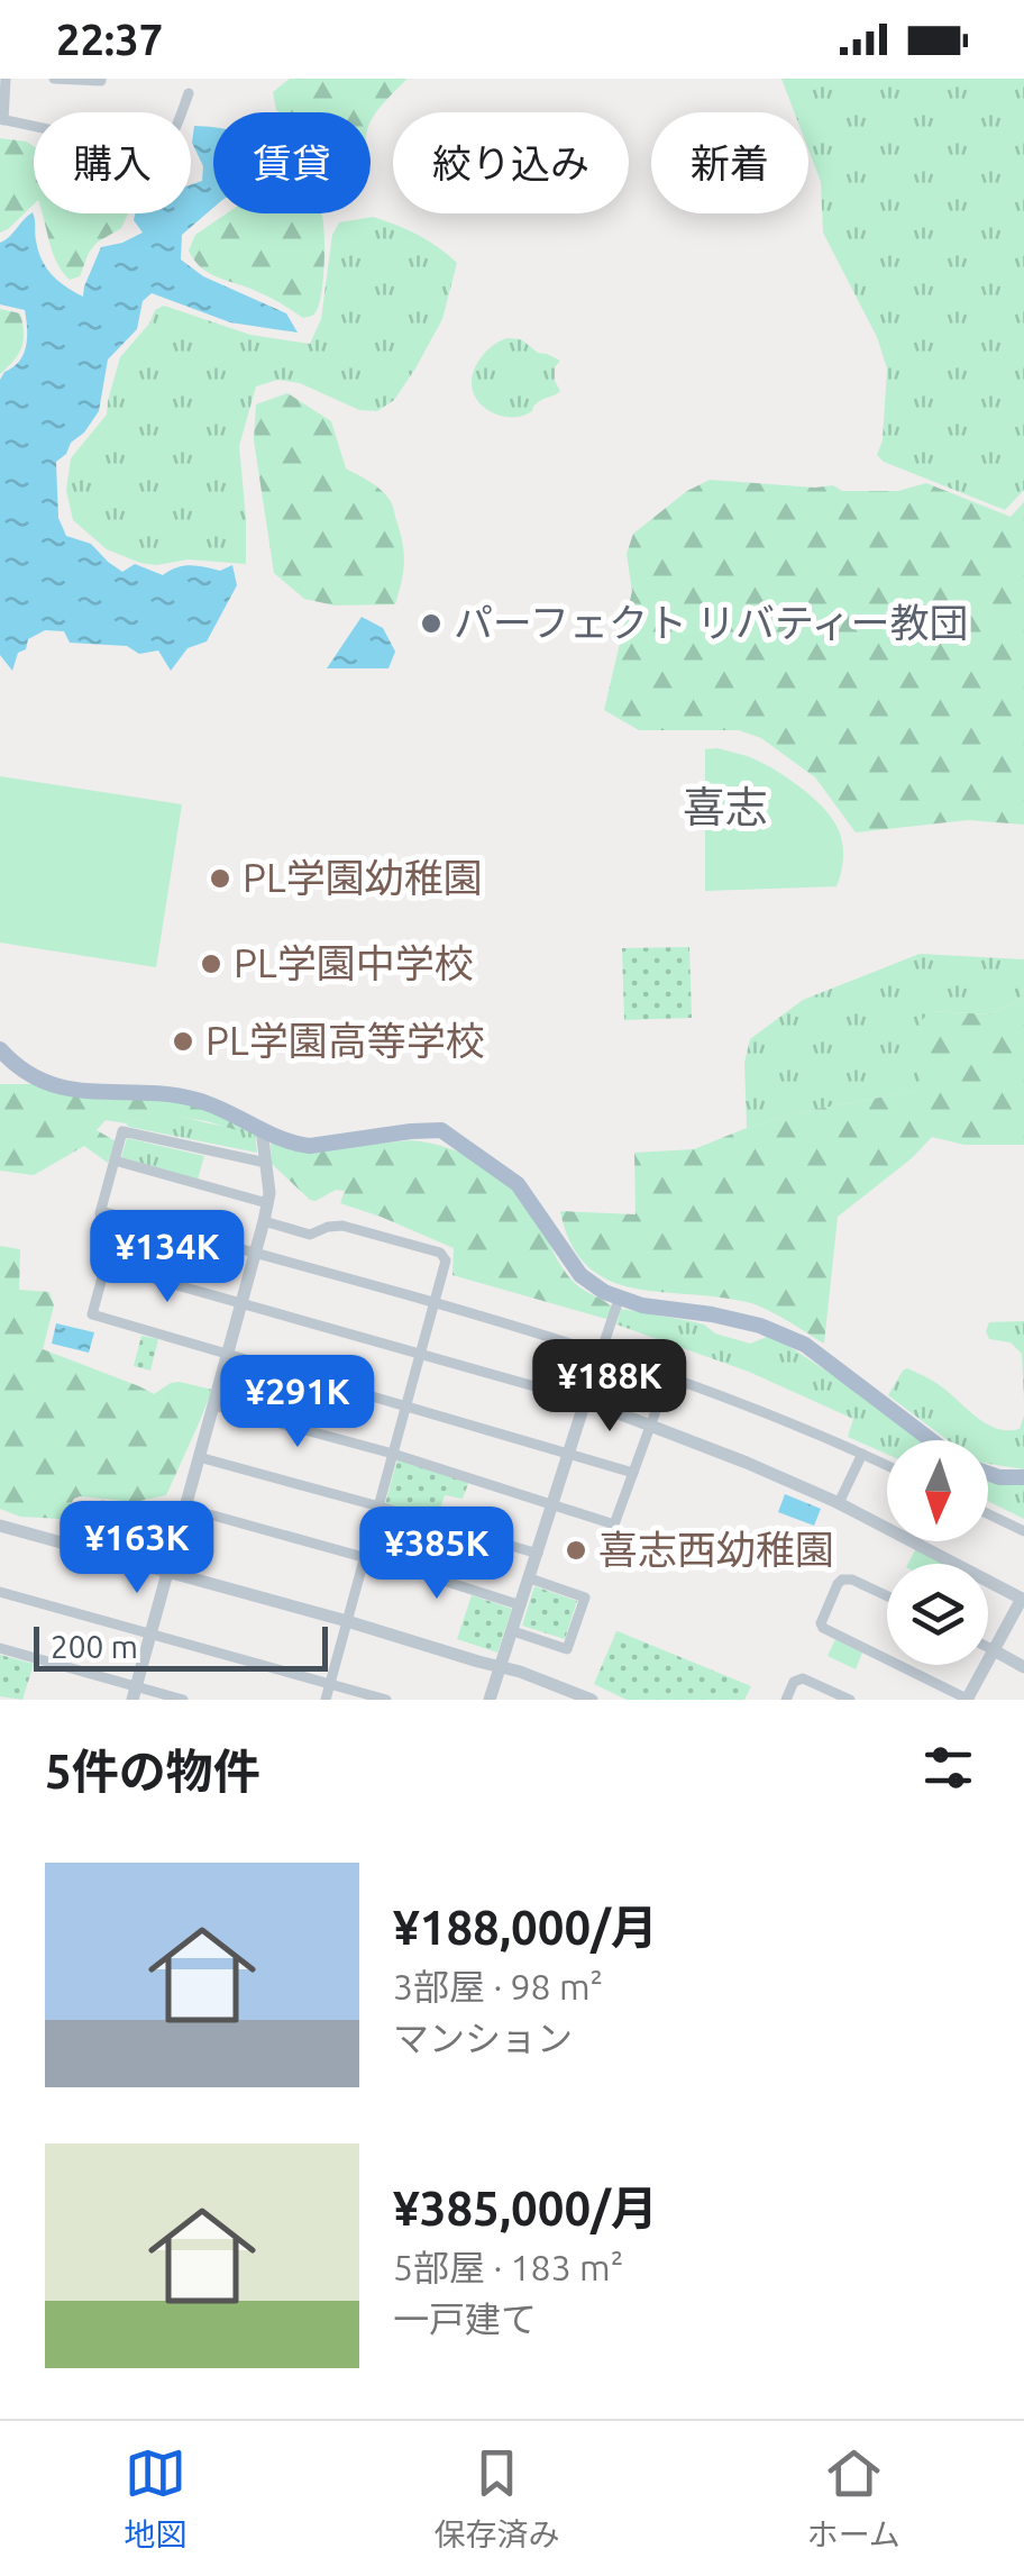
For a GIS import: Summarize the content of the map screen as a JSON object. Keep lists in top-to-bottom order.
{
  "districts": ["喜志"],
  "places": [
    "パーフェクト リバティー教団",
    "PL学園幼稚園",
    "PL学園中学校",
    "PL学園高等学校",
    "喜志西幼稚園"
  ],
  "scale_bar": "200 m",
  "north": "bottom",
  "page": {
    "status": "22:37",
    "chip": [
      "購入",
      "賃貸",
      "絞り込み",
      "新着"
    ],
    "price": [
      "¥134K",
      "¥188K",
      "¥291K",
      "¥163K",
      "¥385K"
    ],
    "scale": "200 m",
    "heading": "5件の物件",
    "list": [
      {
        "name": "¥188,000/月",
        "note": "3部屋 · 98 m² · マンション"
      },
      {
        "name": "¥385,000/月",
        "note": "5部屋 · 183 m² · 一戸建て"
      }
    ],
    "tabs": ["地図", "保存済み", "ホーム"]
  }
}
